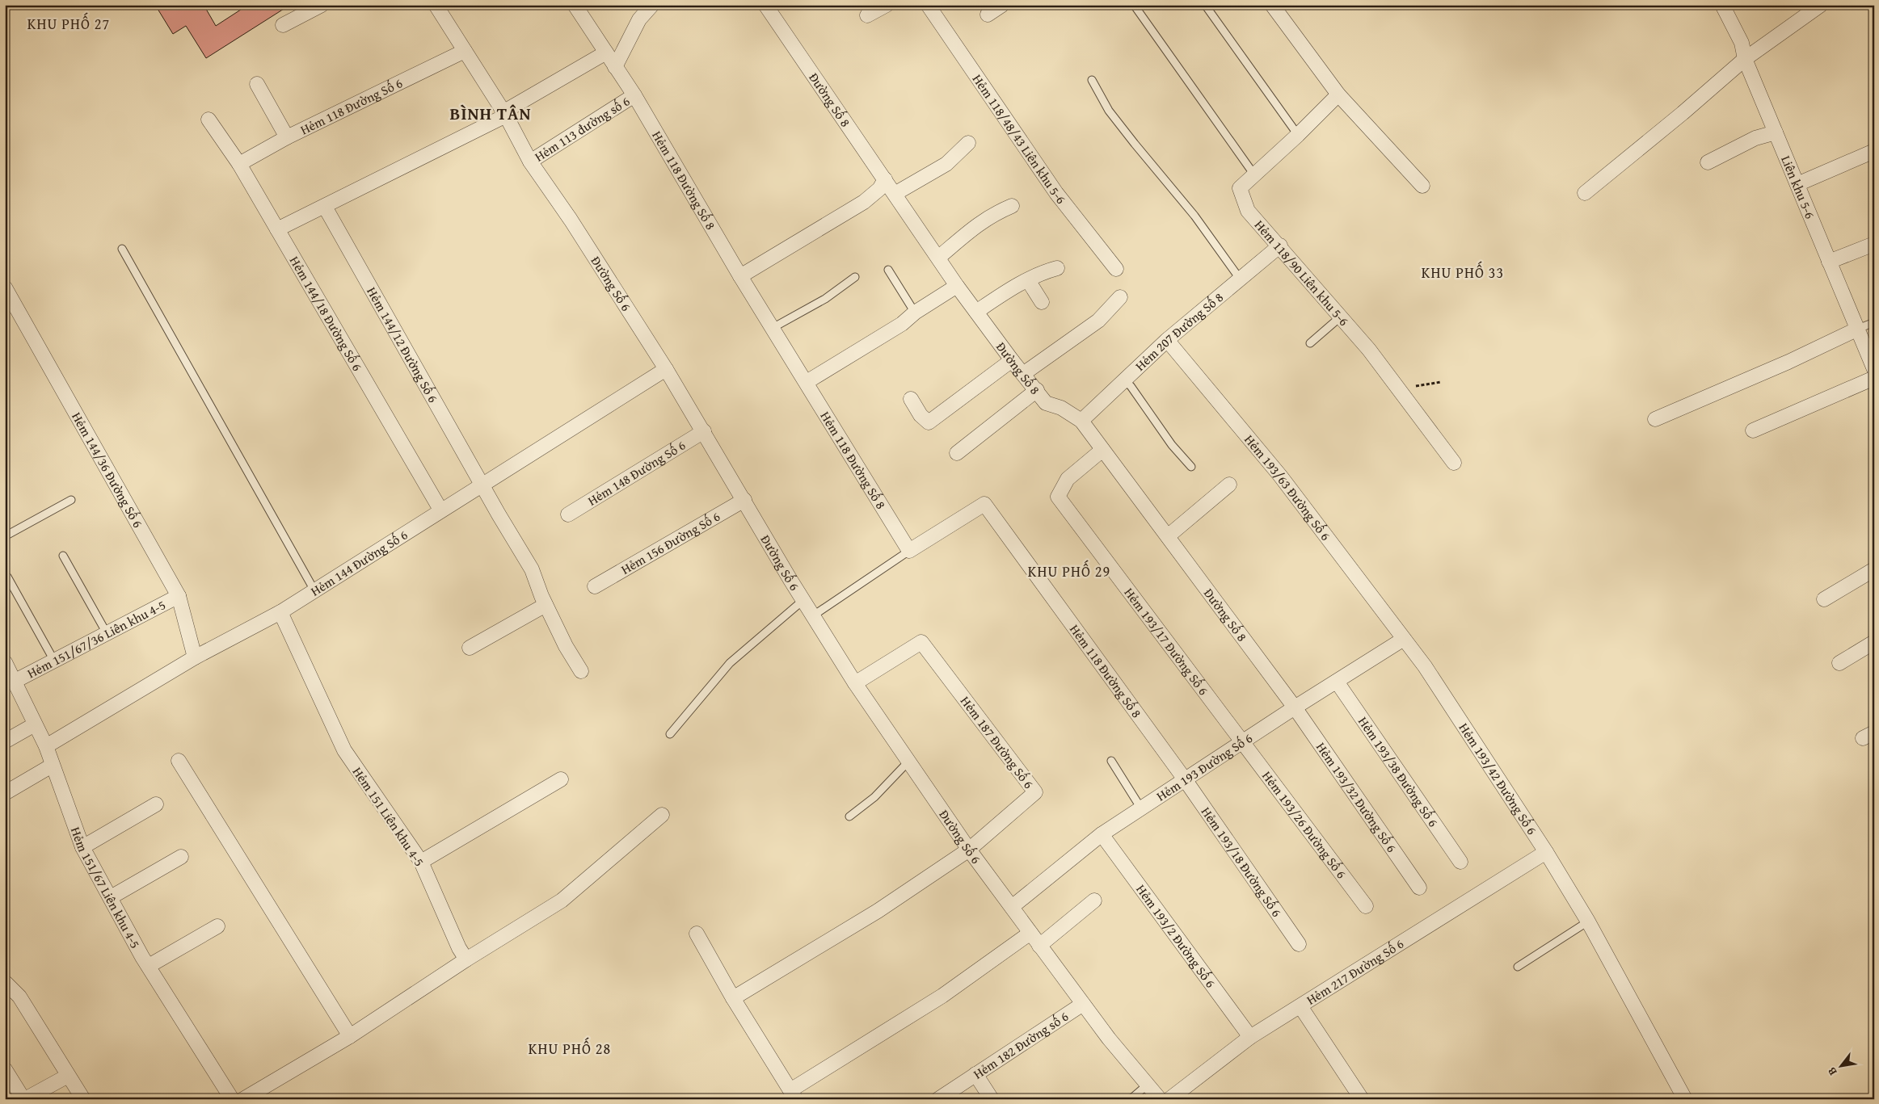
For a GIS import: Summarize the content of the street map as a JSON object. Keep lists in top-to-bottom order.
{
  "streets": {
    "street": [
      "Đường Số 8",
      "Hẻm 118 Đường Số 6",
      "Hẻm 113 đường số 6",
      "Hẻm 118/48/43 Liên khu 5-6",
      "Hẻm 118 Đường Số 8",
      "Liên khu 5-6",
      "Hẻm 118/90 Liên khu 5-6",
      "Đường Số 6",
      "Hẻm 144/18 Đường Số 6",
      "Hẻm 207 Đường Số 8",
      "Hẻm 144/12 Đường Số 6",
      "Hẻm 144/36 Đường Số 6",
      "Hẻm 148 Đường Số 6",
      "Hẻm 193/63 Đường Số 6",
      "Hẻm 156 Đường Số 6",
      "Hẻm 144 Đường Số 6",
      "Hẻm 151/67/36 Liên khu 4-5",
      "Hẻm 193/17 Đường Số 6",
      "Hẻm 187 Đường Số 6",
      "Hẻm 193 Đường Số 6",
      "Hẻm 193/38 Đường Số 6",
      "Hẻm 193/42 Đường Số 6",
      "Hẻm 193/32 Đường Số 6",
      "Hẻm 151 Liên khu 4-5",
      "Hẻm 193/26 Đường Số 6",
      "Hẻm 193/18 Đường Số 6",
      "Hẻm 151/67 Liên khu 4-5",
      "Hẻm 193/2 Đường Số 6",
      "Hẻm 217 Đường Số 6",
      "Hẻm 182 Đường số 6"
    ]
  },
  "crossings": [
    ["Đường Số 8", "Hẻm 207 Đường Số 8"],
    ["Đường Số 8", "Hẻm 193/17 Đường Số 6"],
    ["Đường Số 8", "Hẻm 193 Đường Số 6"],
    ["Đường Số 8", "Hẻm 193/32 Đường Số 6"],
    ["Hẻm 118 Đường Số 6", "Đường Số 6"],
    ["Hẻm 118 Đường Số 6", "Hẻm 144/18 Đường Số 6"],
    ["Hẻm 113 đường số 6", "Hẻm 118 Đường Số 8"],
    ["Hẻm 113 đường số 6", "Đường Số 6"],
    ["Hẻm 118 Đường Số 8", "Hẻm 193 Đường Số 6"],
    ["Hẻm 118 Đường Số 8", "Hẻm 193/18 Đường Số 6"],
    ["Hẻm 118/90 Liên khu 5-6", "Hẻm 207 Đường Số 8"],
    ["Đường Số 6", "Hẻm 148 Đường Số 6"],
    ["Đường Số 6", "Hẻm 156 Đường Số 6"],
    ["Đường Số 6", "Hẻm 144 Đường Số 6"],
    ["Đường Số 6", "Hẻm 187 Đường Số 6"],
    ["Đường Số 6", "Hẻm 193 Đường Số 6"],
    ["Đường Số 6", "Hẻm 182 Đường số 6"],
    ["Hẻm 144/18 Đường Số 6", "Hẻm 144 Đường Số 6"],
    ["Hẻm 207 Đường Số 8", "Hẻm 193/63 Đường Số 6"],
    ["Hẻm 144/12 Đường Số 6", "Hẻm 144 Đường Số 6"],
    ["Hẻm 144/36 Đường Số 6", "Hẻm 144 Đường Số 6"],
    ["Hẻm 144/36 Đường Số 6", "Hẻm 151/67/36 Liên khu 4-5"],
    ["Hẻm 193/63 Đường Số 6", "Hẻm 193 Đường Số 6"],
    ["Hẻm 193/63 Đường Số 6", "Hẻm 193/42 Đường Số 6"],
    ["Hẻm 144 Đường Số 6", "Hẻm 151 Liên khu 4-5"],
    ["Hẻm 144 Đường Số 6", "Hẻm 151/67 Liên khu 4-5"],
    ["Hẻm 151/67/36 Liên khu 4-5", "Hẻm 151/67 Liên khu 4-5"],
    ["Hẻm 193/17 Đường Số 6", "Hẻm 193 Đường Số 6"],
    ["Hẻm 193/17 Đường Số 6", "Hẻm 193/26 Đường Số 6"],
    ["Hẻm 193 Đường Số 6", "Hẻm 193/38 Đường Số 6"],
    ["Hẻm 193 Đường Số 6", "Hẻm 193/42 Đường Số 6"],
    ["Hẻm 193 Đường Số 6", "Hẻm 193/32 Đường Số 6"],
    ["Hẻm 193 Đường Số 6", "Hẻm 193/26 Đường Số 6"],
    ["Hẻm 193 Đường Số 6", "Hẻm 193/18 Đường Số 6"],
    ["Hẻm 193 Đường Số 6", "Hẻm 193/2 Đường Số 6"],
    ["Hẻm 193/42 Đường Số 6", "Hẻm 217 Đường Số 6"],
    ["Hẻm 193/2 Đường Số 6", "Hẻm 217 Đường Số 6"]
  ],
  "districts": [
    "KHU PHỐ 27",
    "BÌNH TÂN",
    "KHU PHỐ 33",
    "KHU PHỐ 29",
    "KHU PHỐ 28"
  ],
  "north": "bottom left"
}
